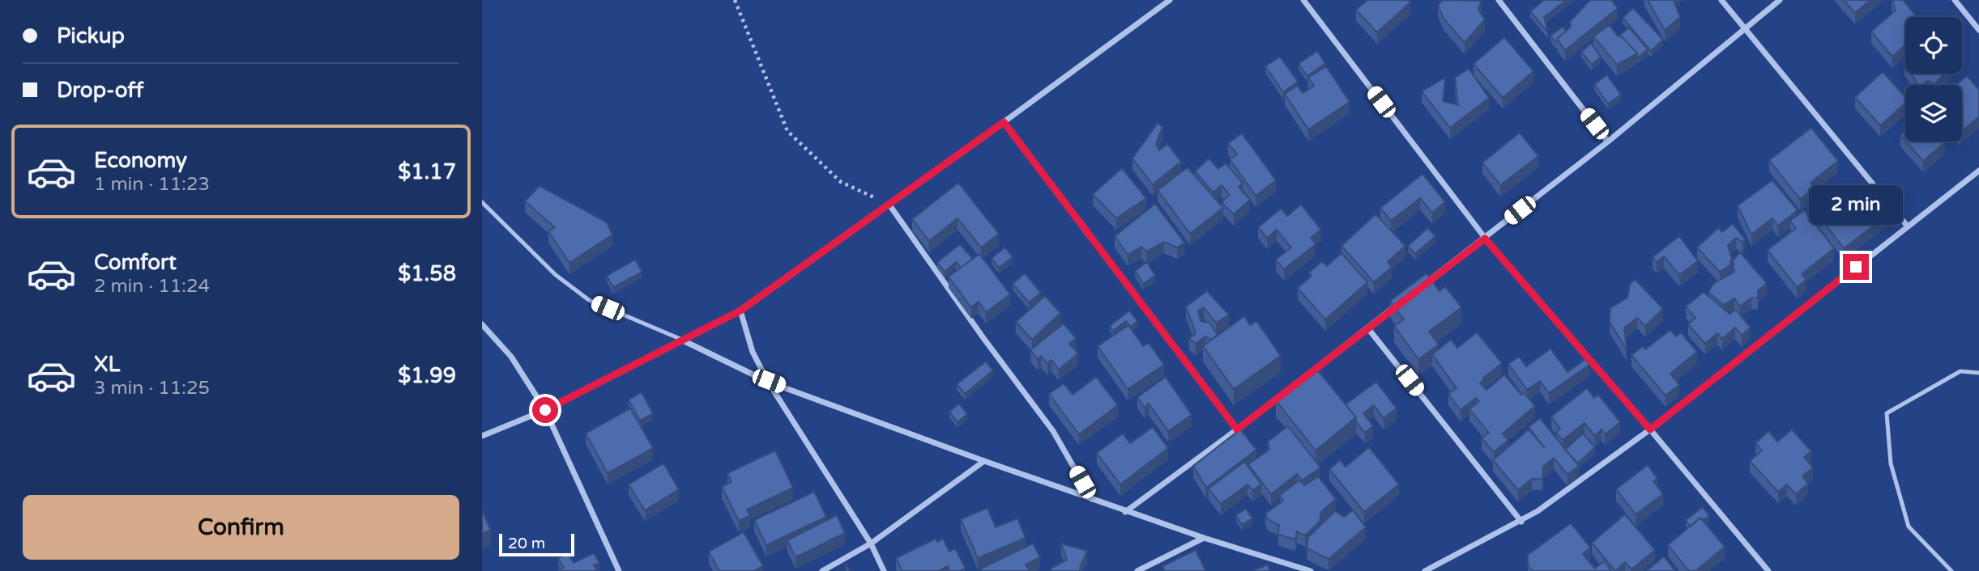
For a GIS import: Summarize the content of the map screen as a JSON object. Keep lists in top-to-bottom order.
{
  "scale_bar": "20 m",
  "page": {
    "banner": ["Pickup", "Drop-off"],
    "list": [
      {
        "name": "Economy",
        "note": "1 min · 11:23",
        "value": "$1.17"
      },
      {
        "name": "Comfort",
        "note": "2 min · 11:24",
        "value": "$1.58"
      },
      {
        "name": "XL",
        "note": "3 min · 11:25",
        "value": "$1.99"
      }
    ],
    "bubble": "2 min",
    "buttons": "Confirm",
    "scale": "20 m"
  }
}
